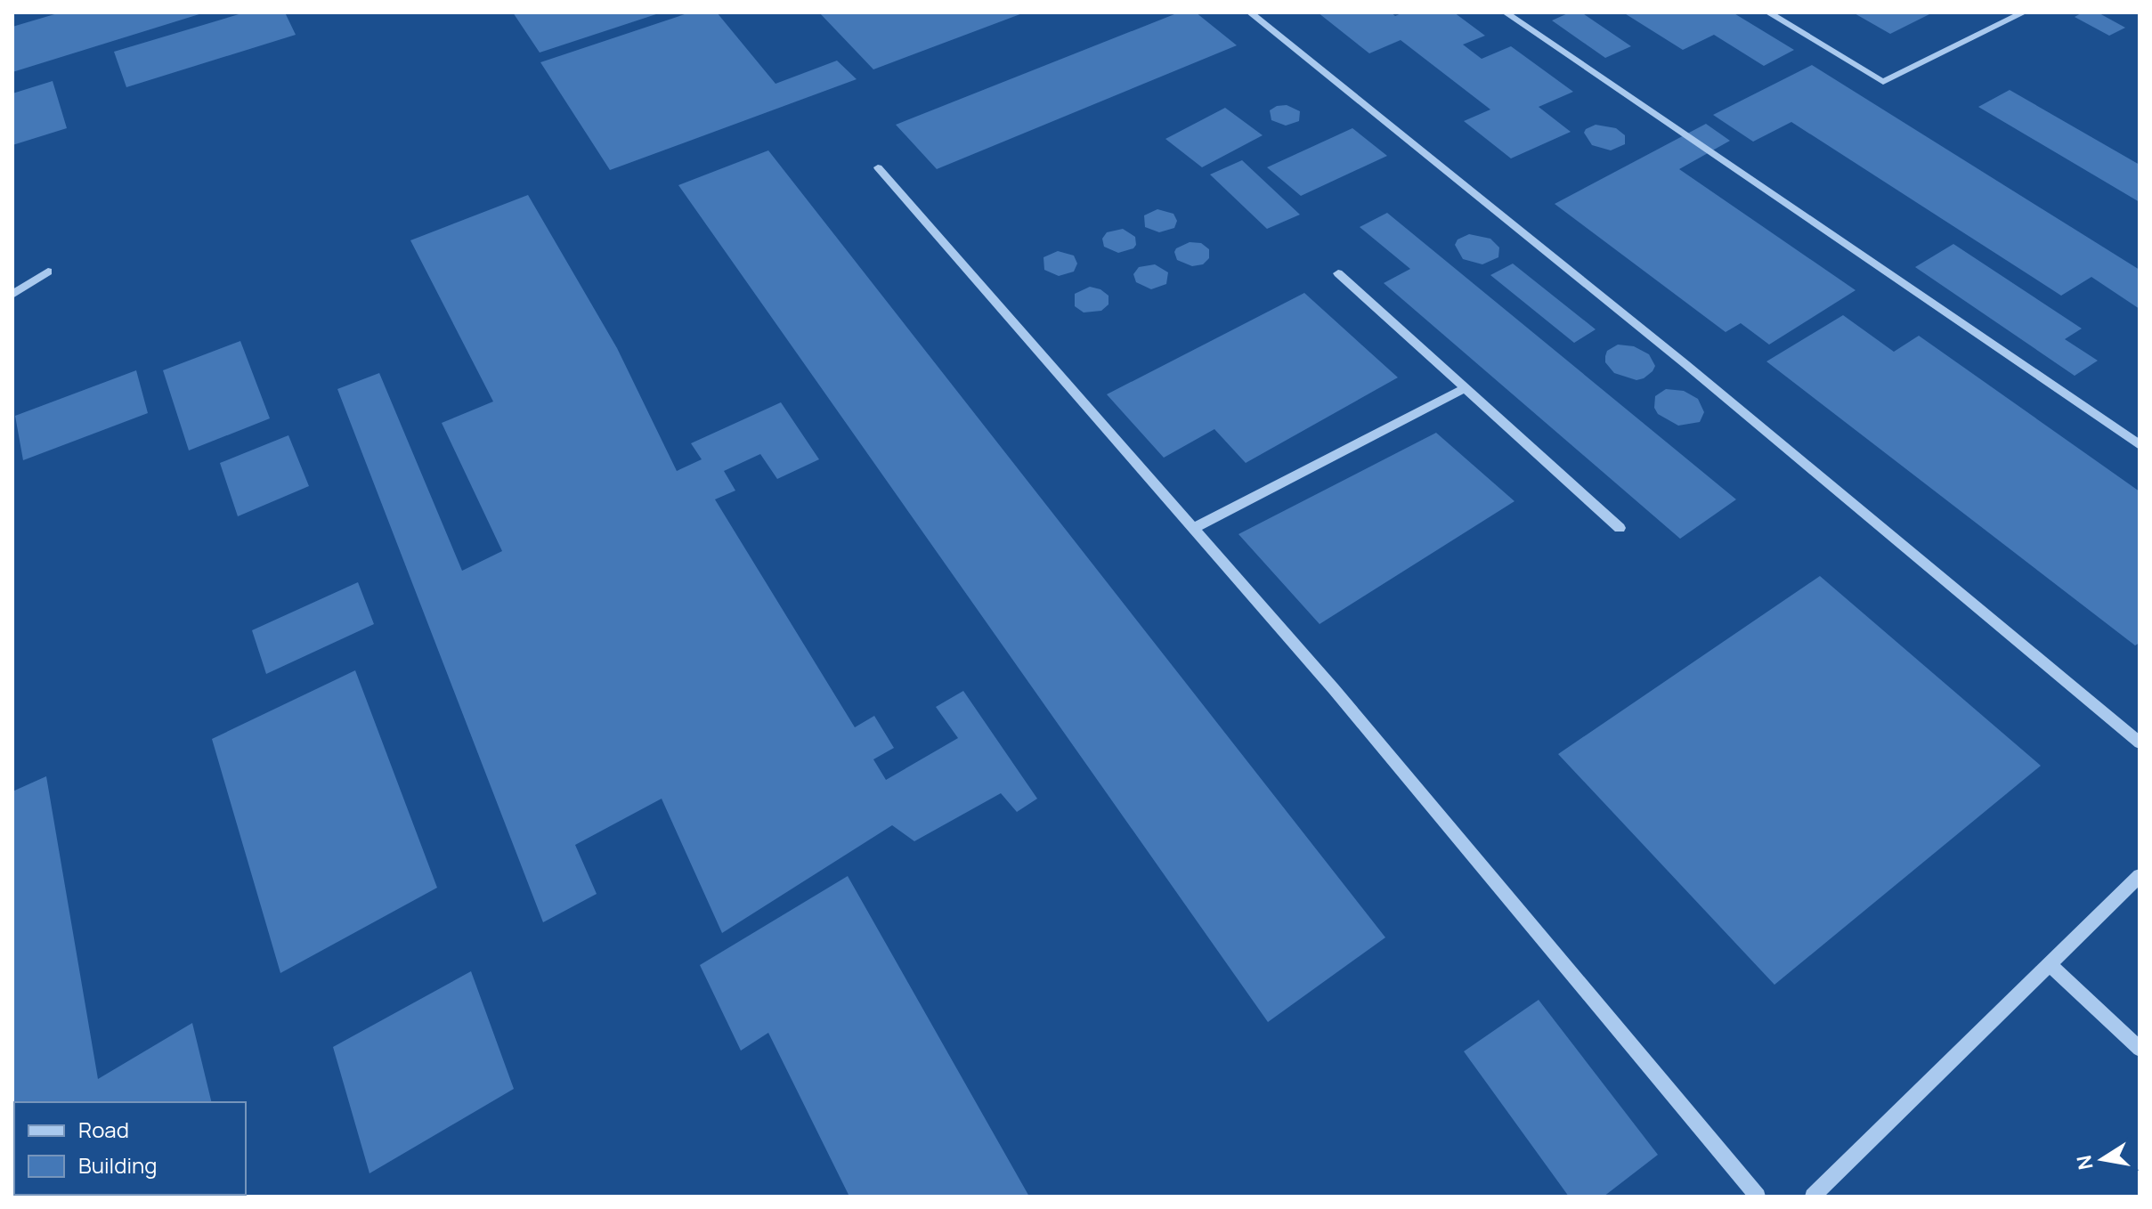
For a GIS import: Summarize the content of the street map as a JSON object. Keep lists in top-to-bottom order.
{
  "legend": ["Road", "Building"],
  "north": "left"
}
